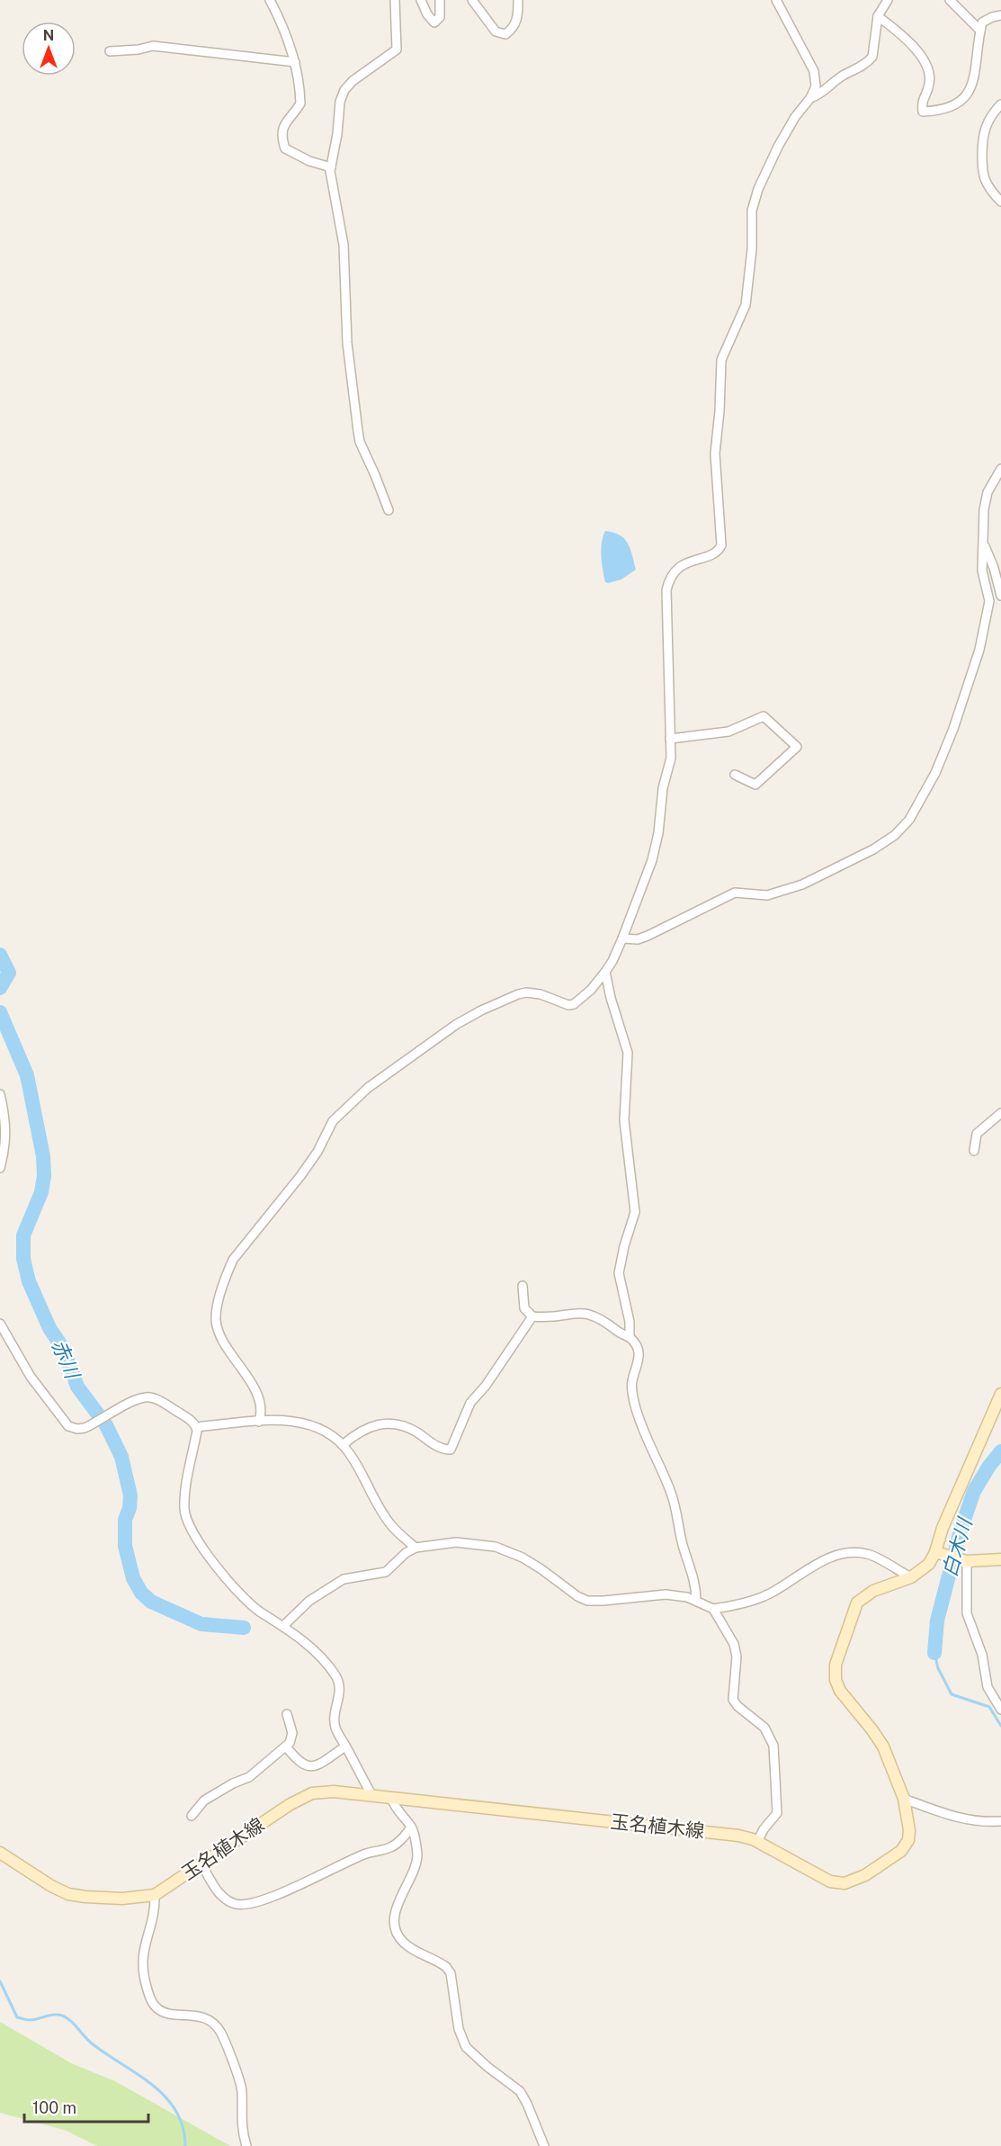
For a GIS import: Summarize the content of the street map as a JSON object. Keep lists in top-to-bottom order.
{
  "streets": {
    "main road": ["玉名植木線"]
  },
  "water": ["赤川", "白木川"],
  "scale_bar": "100 m",
  "north": "top"
}
